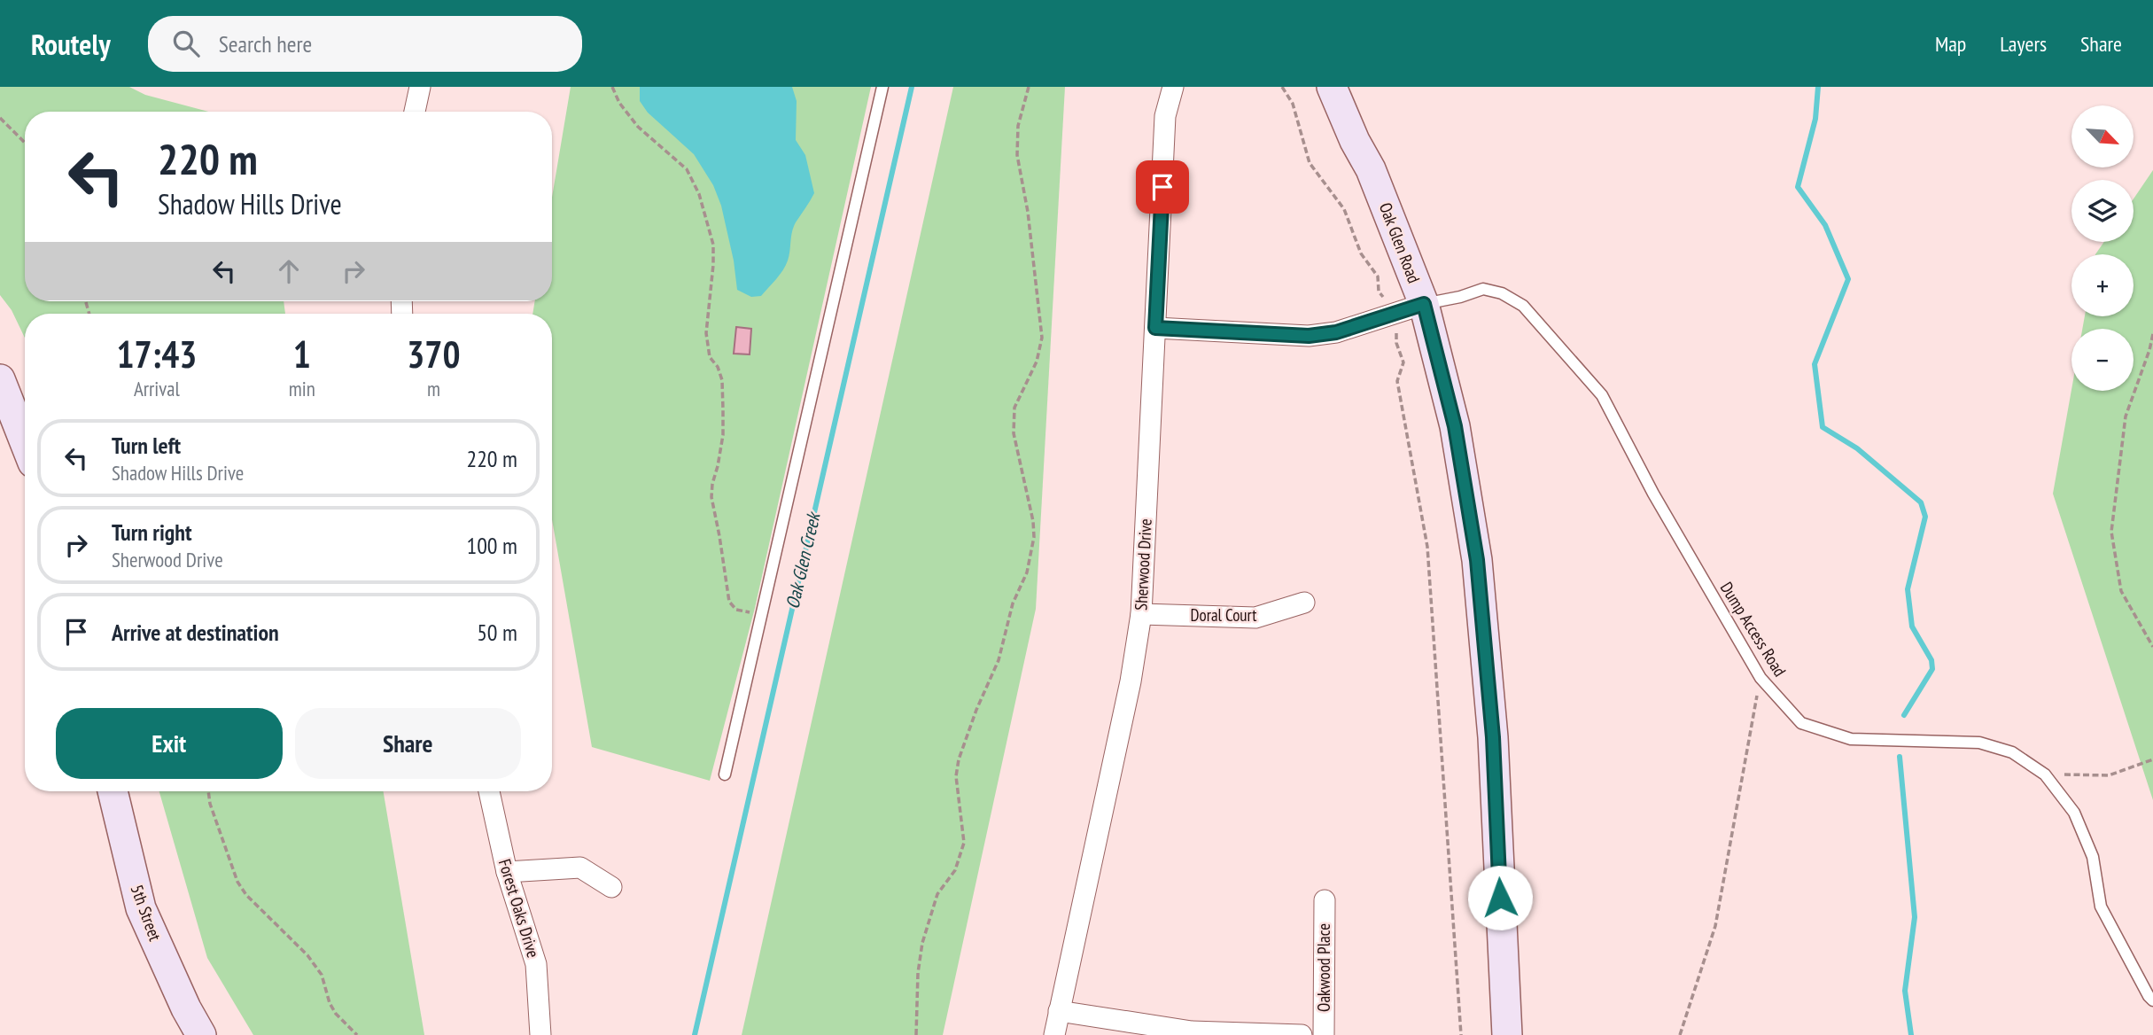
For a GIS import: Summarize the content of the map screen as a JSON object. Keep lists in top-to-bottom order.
{
  "streets": {
    "main road": ["Oak Glen Road", "5th Street"],
    "street": [
      "Sherwood Drive",
      "Doral Court",
      "Forest Oaks Drive",
      "Oakwood Place"
    ],
    "lane": ["Dump Access Road"]
  },
  "crossings": [
    ["Oak Glen Road", "Dump Access Road"],
    ["Sherwood Drive", "Doral Court"]
  ],
  "water": ["Oak Glen Creek"],
  "north": "bottom right",
  "page": {
    "header": "Routely",
    "search": "Search here",
    "nav": ["Map", "Layers", "Share"],
    "map_buttons": ["+", "−"],
    "turn": ["220 m", "Shadow Hills Drive"],
    "eta": [
      "17:43",
      "Arrival",
      "1",
      "min",
      "370",
      "m"
    ],
    "list": [
      {
        "name": "Turn left",
        "note": "Shadow Hills Drive",
        "value": "220 m"
      },
      {
        "name": "Turn right",
        "note": "Sherwood Drive",
        "value": "100 m"
      },
      {
        "name": "Arrive at destination",
        "value": "50 m"
      }
    ],
    "buttons": ["Exit", "Share"]
  }
}
